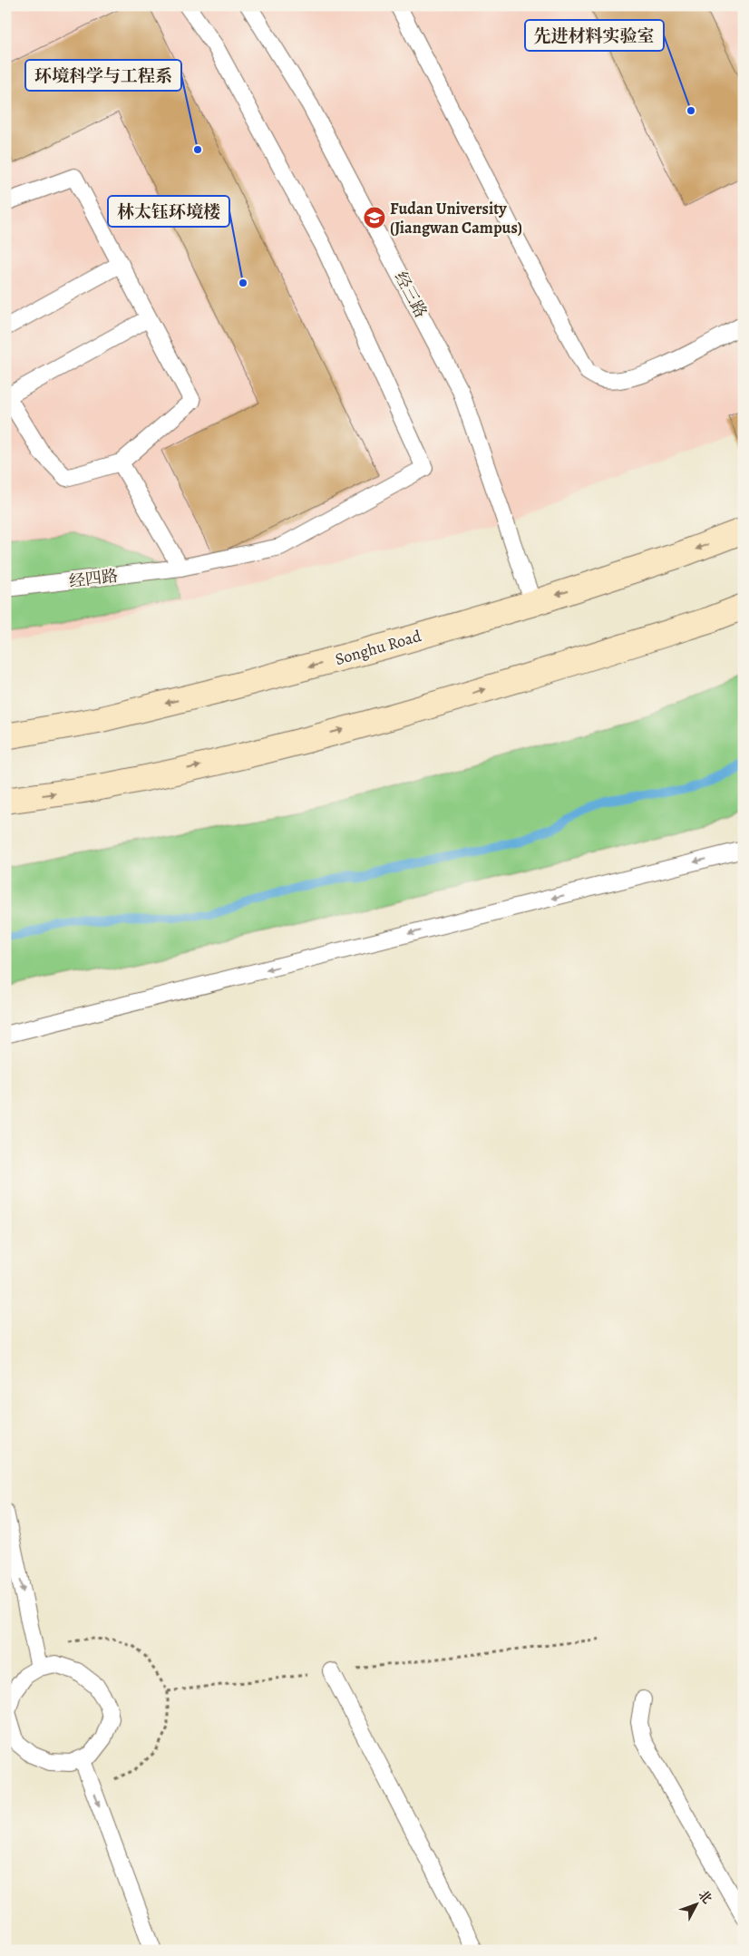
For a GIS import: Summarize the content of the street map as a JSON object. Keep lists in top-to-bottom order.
{
  "streets": {
    "main road": ["Songhu Road"],
    "lane": ["经三路", "经四路"]
  },
  "crossings": [
    ["经三路", "Songhu Road"]
  ],
  "places": {
    "other": ["先进材料实验室", "环境科学与工程系", "林太钰环境楼"],
    "school or university": ["Fudan University (Jiangwan Campus)"]
  },
  "north": "top right"
}
